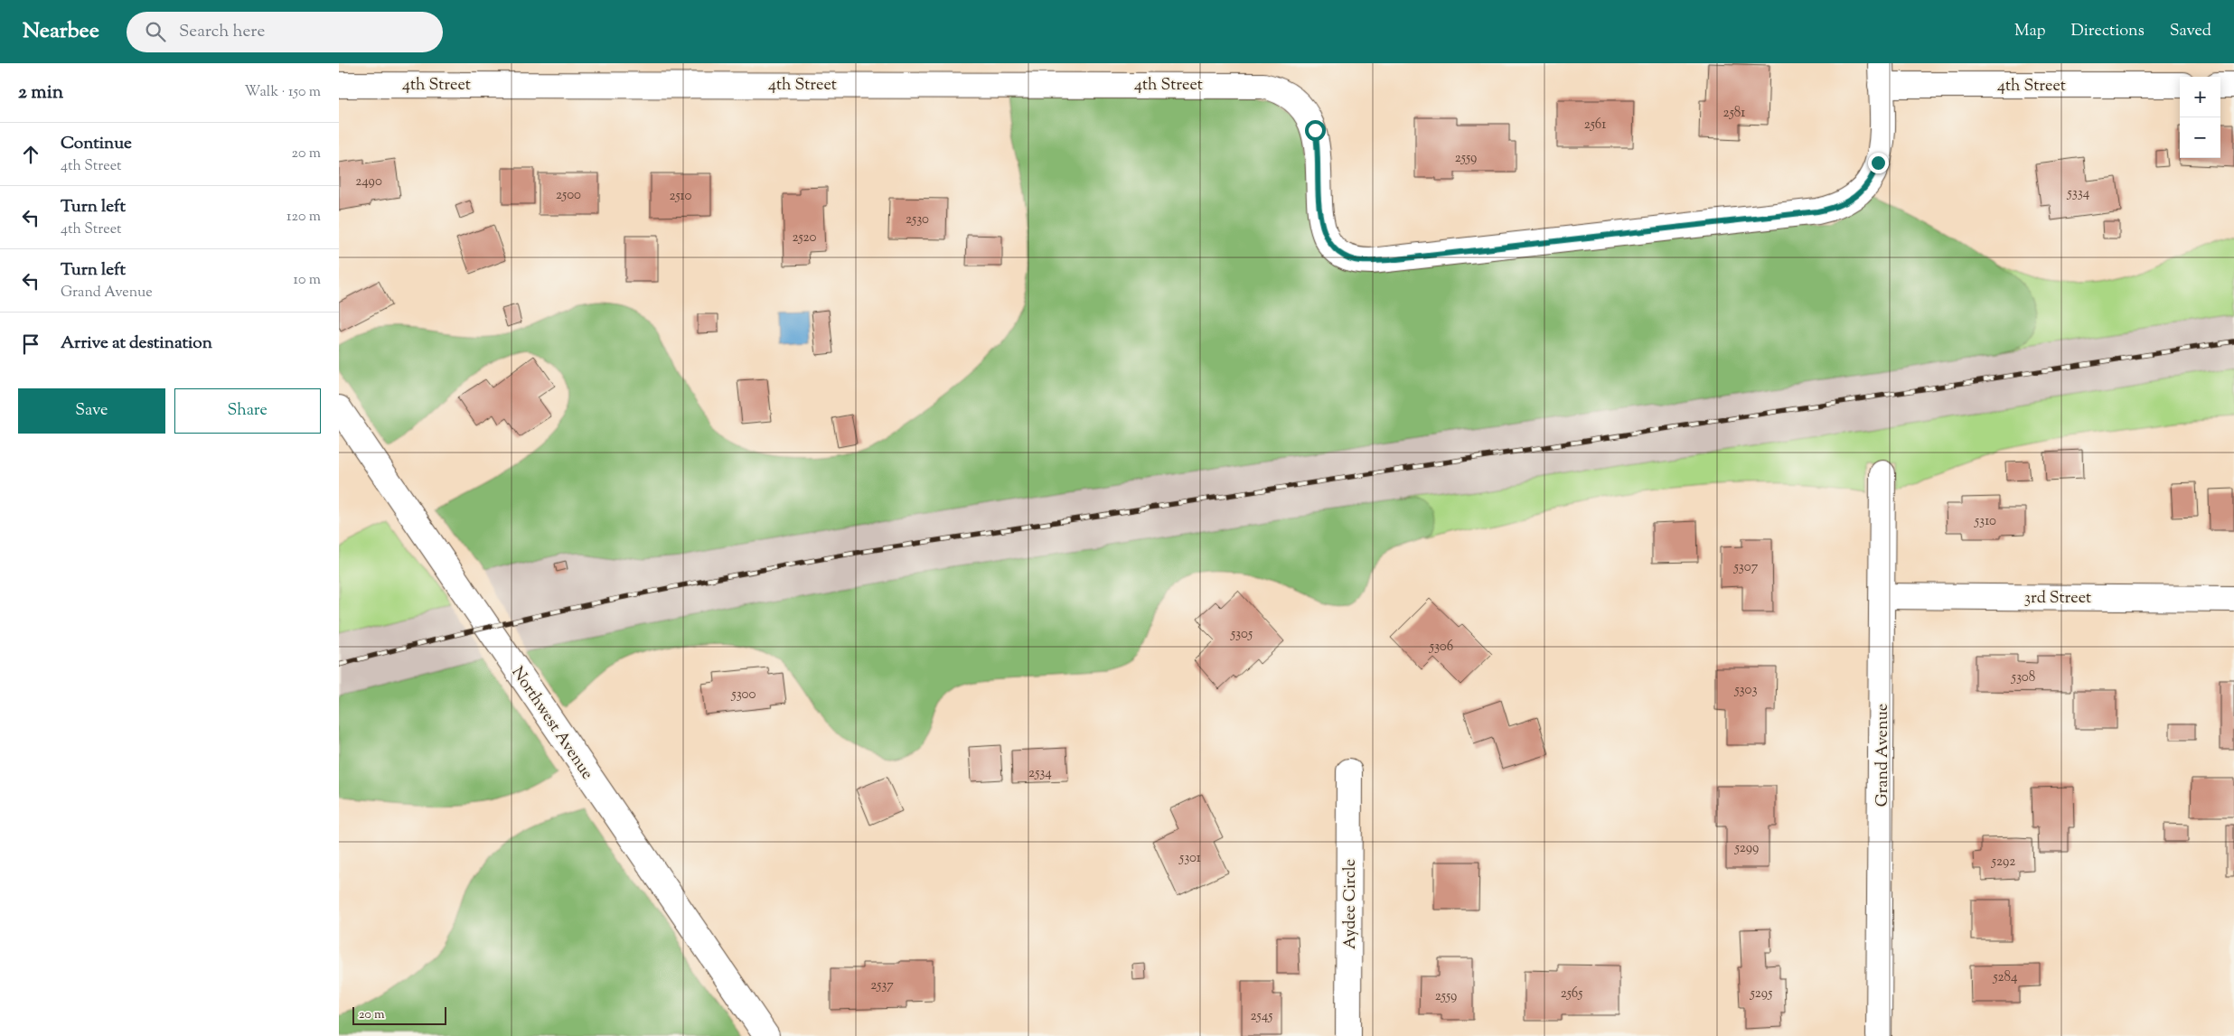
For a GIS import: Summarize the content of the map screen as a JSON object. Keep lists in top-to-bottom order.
{
  "streets": {
    "street": [
      "4th Street",
      "3rd Street",
      "Northwest Avenue",
      "Grand Avenue",
      "Aydee Circle"
    ]
  },
  "crossings": [
    ["3rd Street", "Grand Avenue"]
  ],
  "house_numbers": [
    "2581",
    "2561",
    "2559",
    "2490",
    "5334",
    "2500",
    "2510",
    "2530",
    "2520",
    "5310",
    "5307",
    "5305",
    "5306",
    "5308",
    "5303",
    "5300",
    "2534",
    "5299",
    "5301",
    "5292",
    "5284",
    "2537",
    "2565",
    "5295",
    "2559",
    "2545"
  ],
  "scale_bar": "20 m",
  "page": {
    "header": "Nearbee",
    "search": "Search here",
    "nav": ["Map", "Directions", "Saved"],
    "heading": ["2 min", "Walk · 150 m"],
    "map_buttons": ["+", "−"],
    "list": [
      ["Continue", "4th Street", "20 m"],
      ["Turn left", "4th Street", "120 m"],
      ["Turn left", "Grand Avenue", "10 m"],
      "Arrive at destination"
    ],
    "buttons": ["Save", "Share"],
    "scale": "20 m"
  }
}
